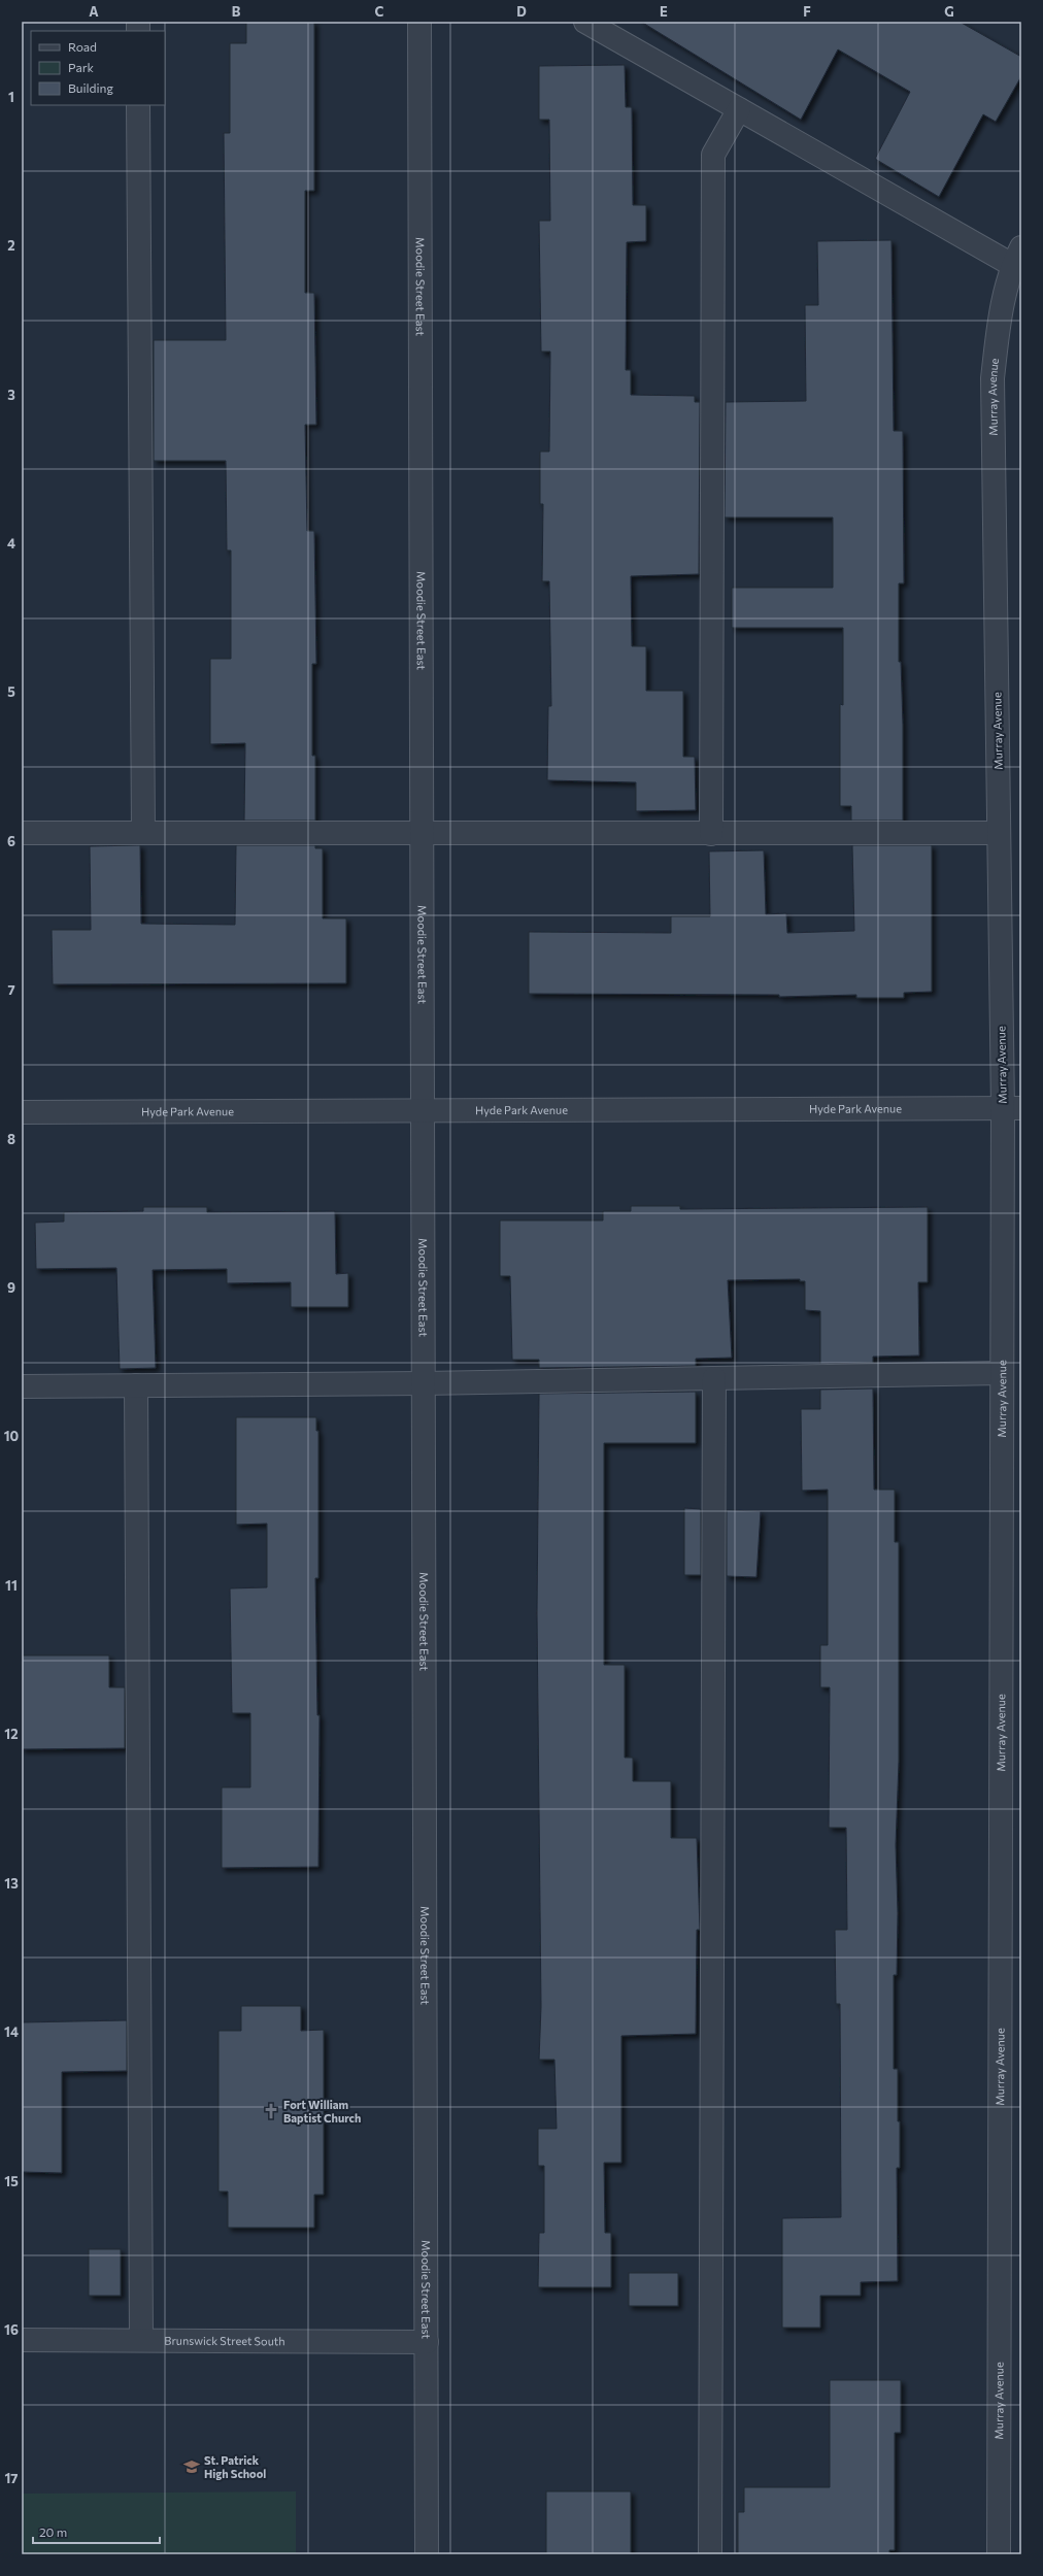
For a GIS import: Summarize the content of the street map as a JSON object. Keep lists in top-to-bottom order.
{
  "streets": {
    "street": [
      "Moodie Street East",
      "Murray Avenue",
      "Hyde Park Avenue",
      "Brunswick Street South"
    ]
  },
  "crossings": [
    ["Moodie Street East", "Hyde Park Avenue"],
    ["Moodie Street East", "Brunswick Street South"],
    ["Murray Avenue", "Hyde Park Avenue"]
  ],
  "places": {
    "church": ["Fort William Baptist Church"],
    "school or university": ["St. Patrick High School"]
  },
  "legend": ["Road", "Park", "Building"],
  "scale_bar": "20 m",
  "grid": {
    "columns": [
      "A",
      "B",
      "C",
      "D",
      "E",
      "F",
      "G"
    ],
    "rows": [
      "1",
      "2",
      "3",
      "4",
      "5",
      "6",
      "7",
      "8",
      "9",
      "10",
      "11",
      "12",
      "13",
      "14",
      "15",
      "16",
      "17"
    ]
  }
}
